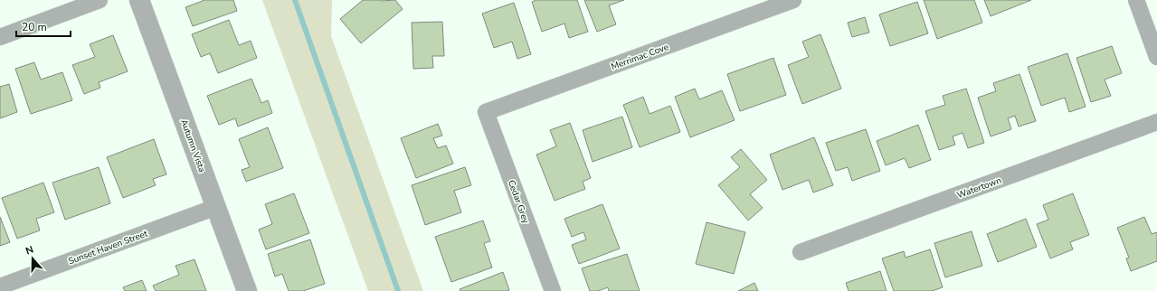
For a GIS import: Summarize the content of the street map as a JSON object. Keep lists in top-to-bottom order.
{
  "streets": {
    "street": [
      "Merrimac Cove",
      "Autumn Vista",
      "Watertown",
      "Cedar Grey",
      "Sunset Haven Street"
    ]
  },
  "crossings": [
    ["Merrimac Cove", "Cedar Grey"],
    ["Autumn Vista", "Sunset Haven Street"]
  ],
  "scale_bar": "20 m",
  "north": "top"
}
